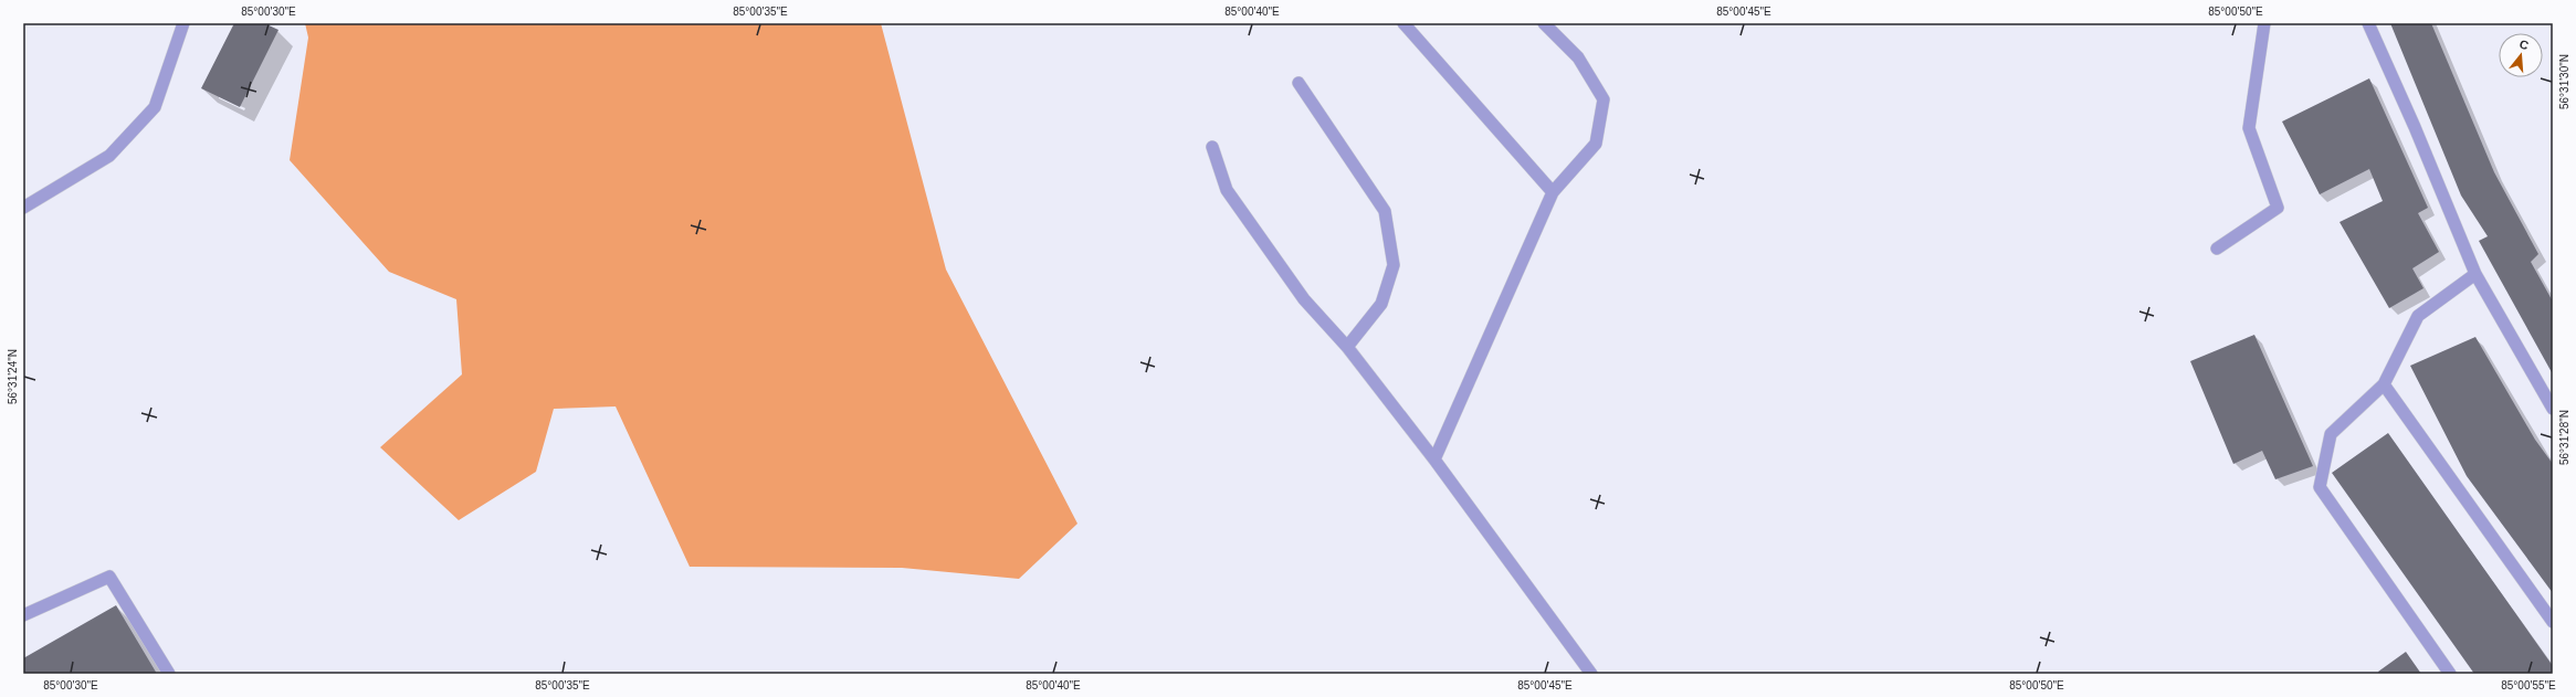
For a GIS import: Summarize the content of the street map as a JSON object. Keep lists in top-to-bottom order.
{
  "north": "top",
  "coordinates": [
    "85°00'30\"E",
    "85°00'35\"E",
    "85°00'40\"E",
    "85°00'45\"E",
    "85°00'50\"E",
    "56°31'30\"N",
    "56°31'24\"N",
    "56°31'28\"N",
    "85°00'55\"E"
  ]
}
